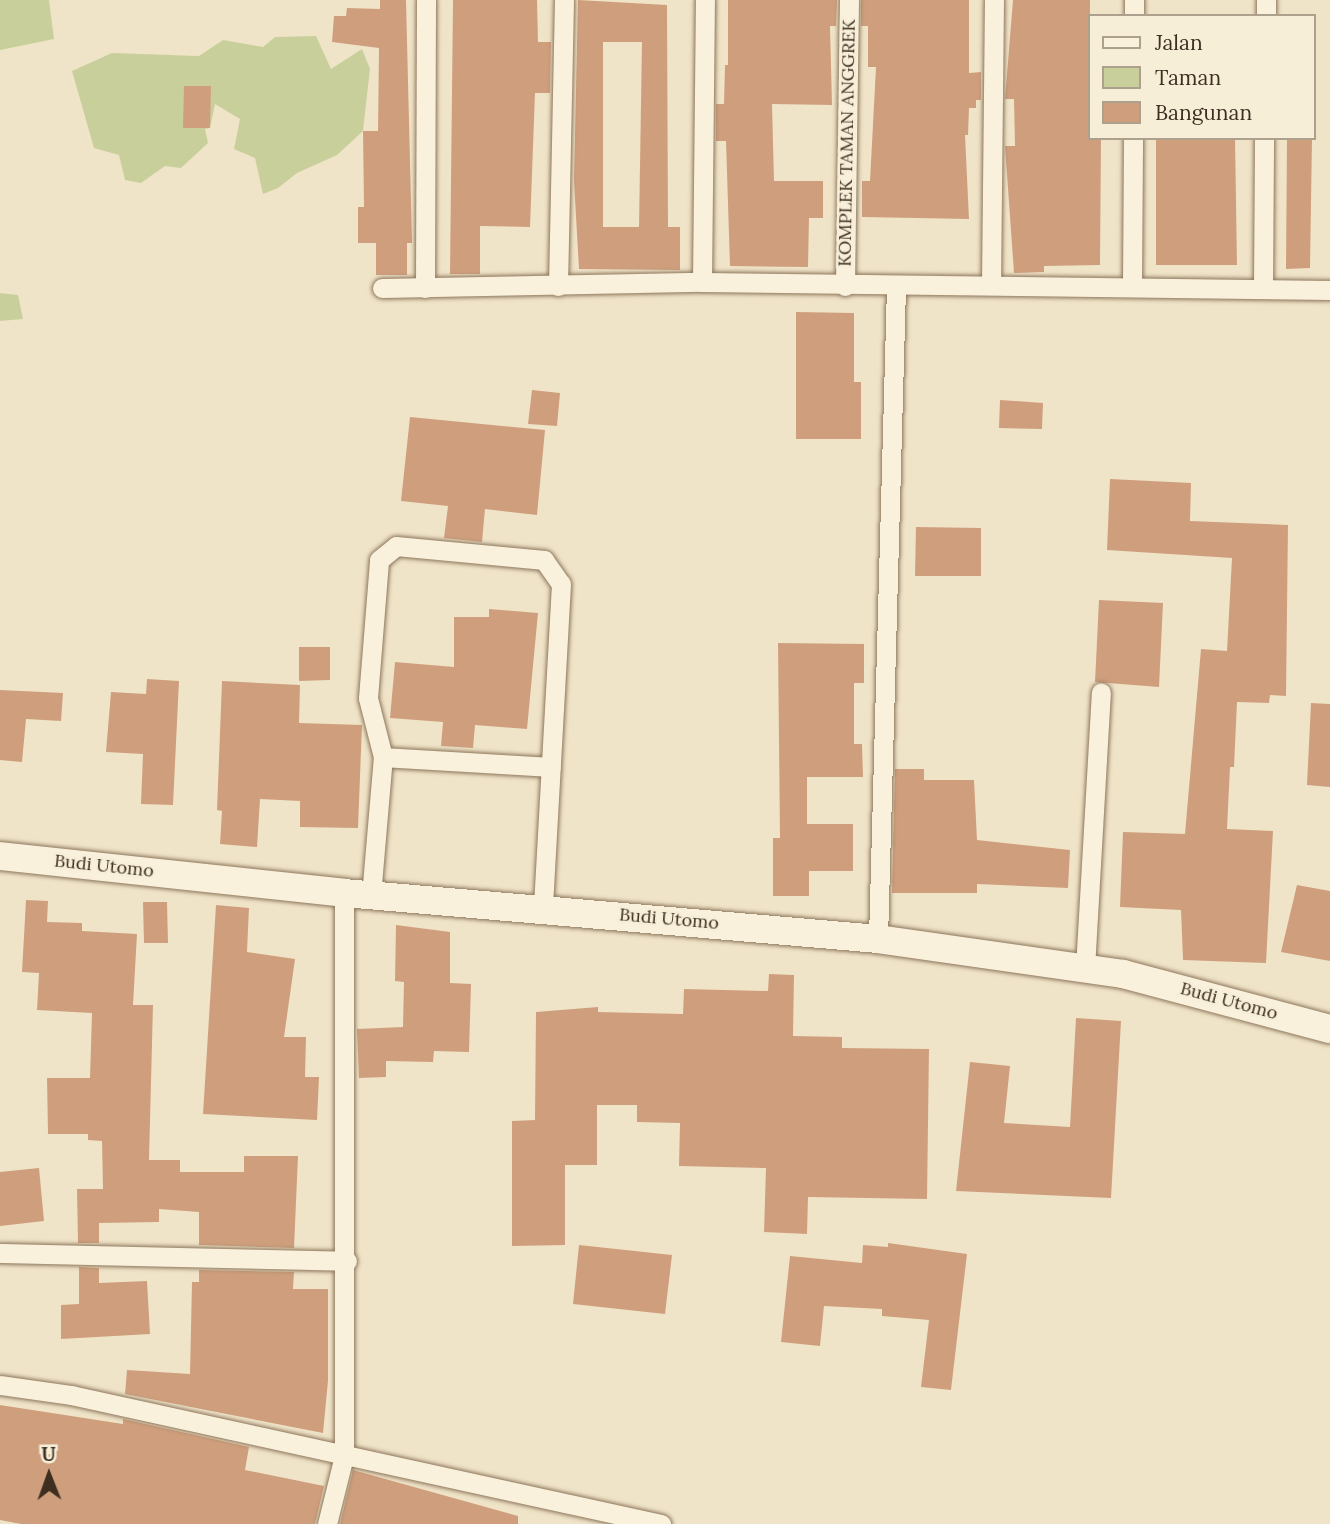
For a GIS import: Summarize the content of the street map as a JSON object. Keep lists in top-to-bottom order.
{
  "streets": {
    "street": ["KOMPLEK TAMAN ANGGREK", "Budi Utomo"]
  },
  "legend": ["Jalan", "Taman", "Bangunan"],
  "north": "top"
}
